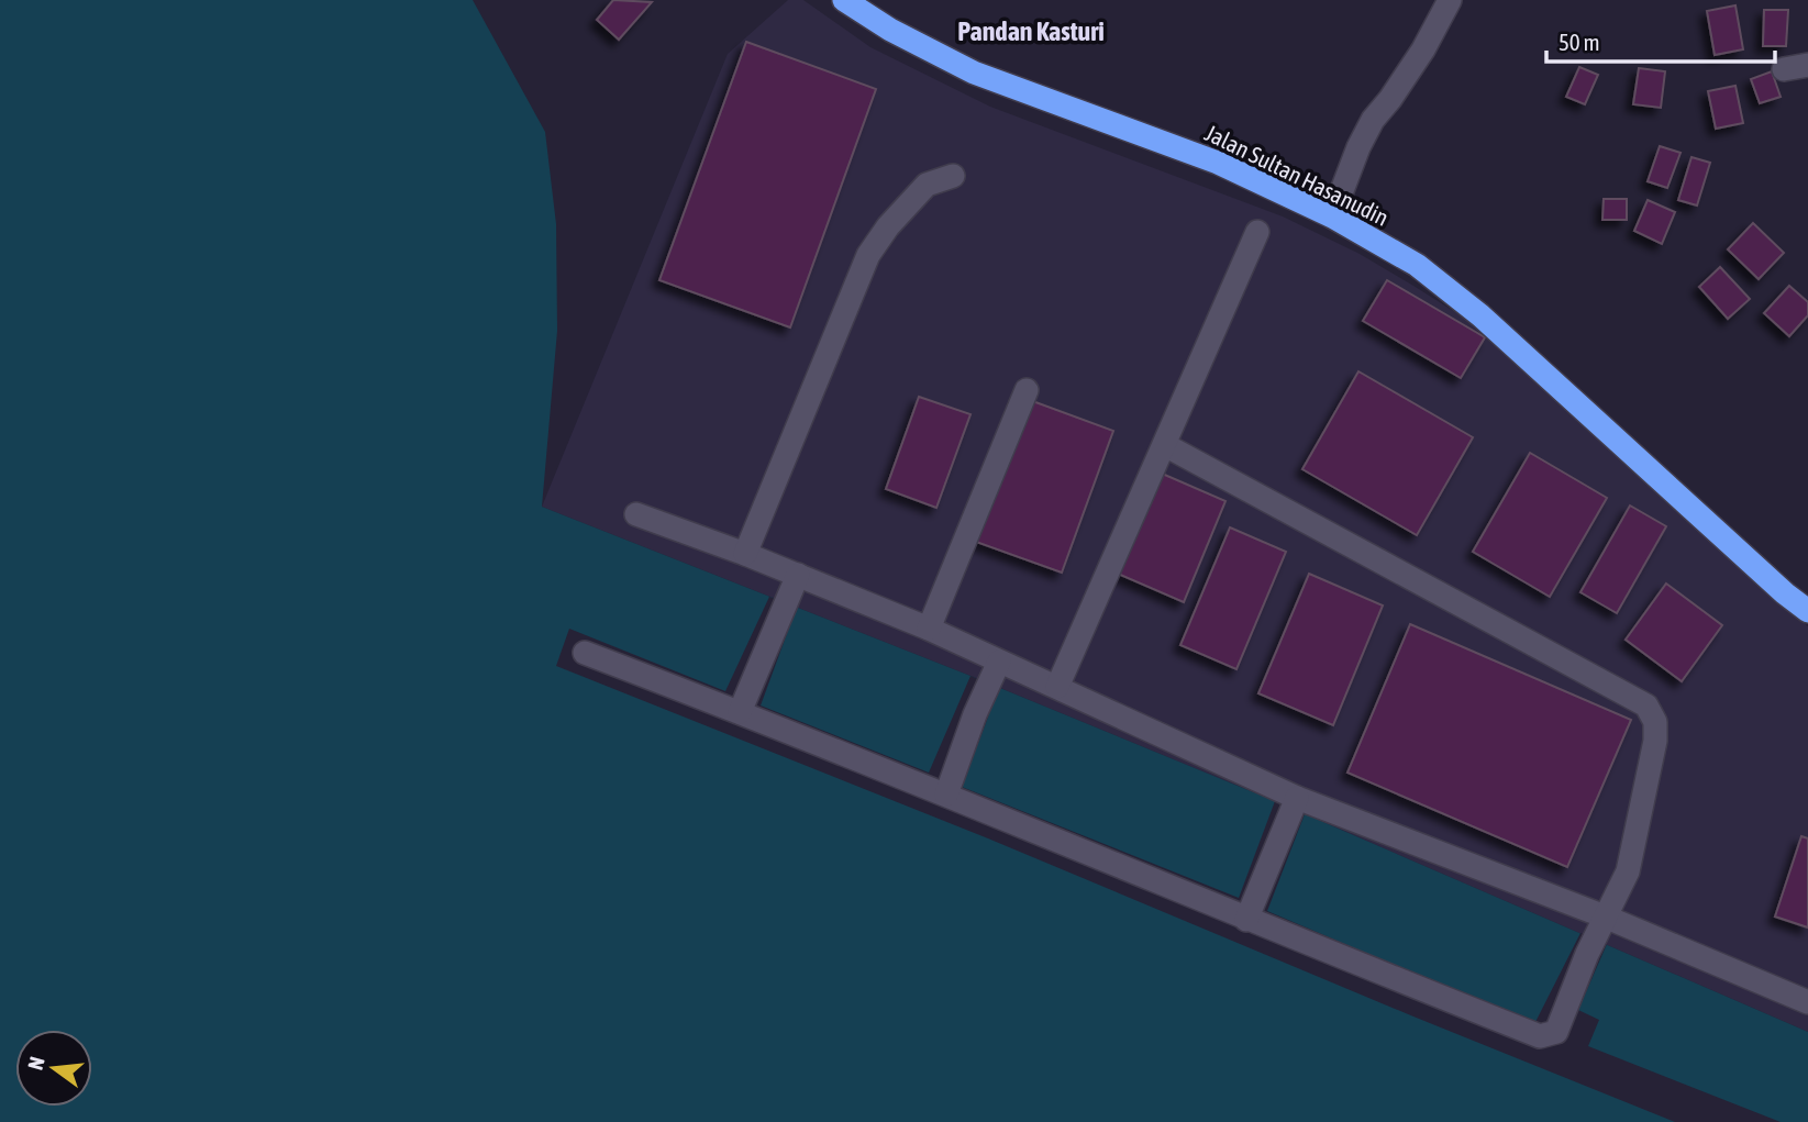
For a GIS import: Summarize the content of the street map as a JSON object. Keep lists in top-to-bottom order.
{
  "streets": {
    "highway": ["Jalan Sultan Hasanudin"]
  },
  "districts": ["Pandan Kasturi"],
  "scale_bar": "50 m",
  "north": "left"
}
